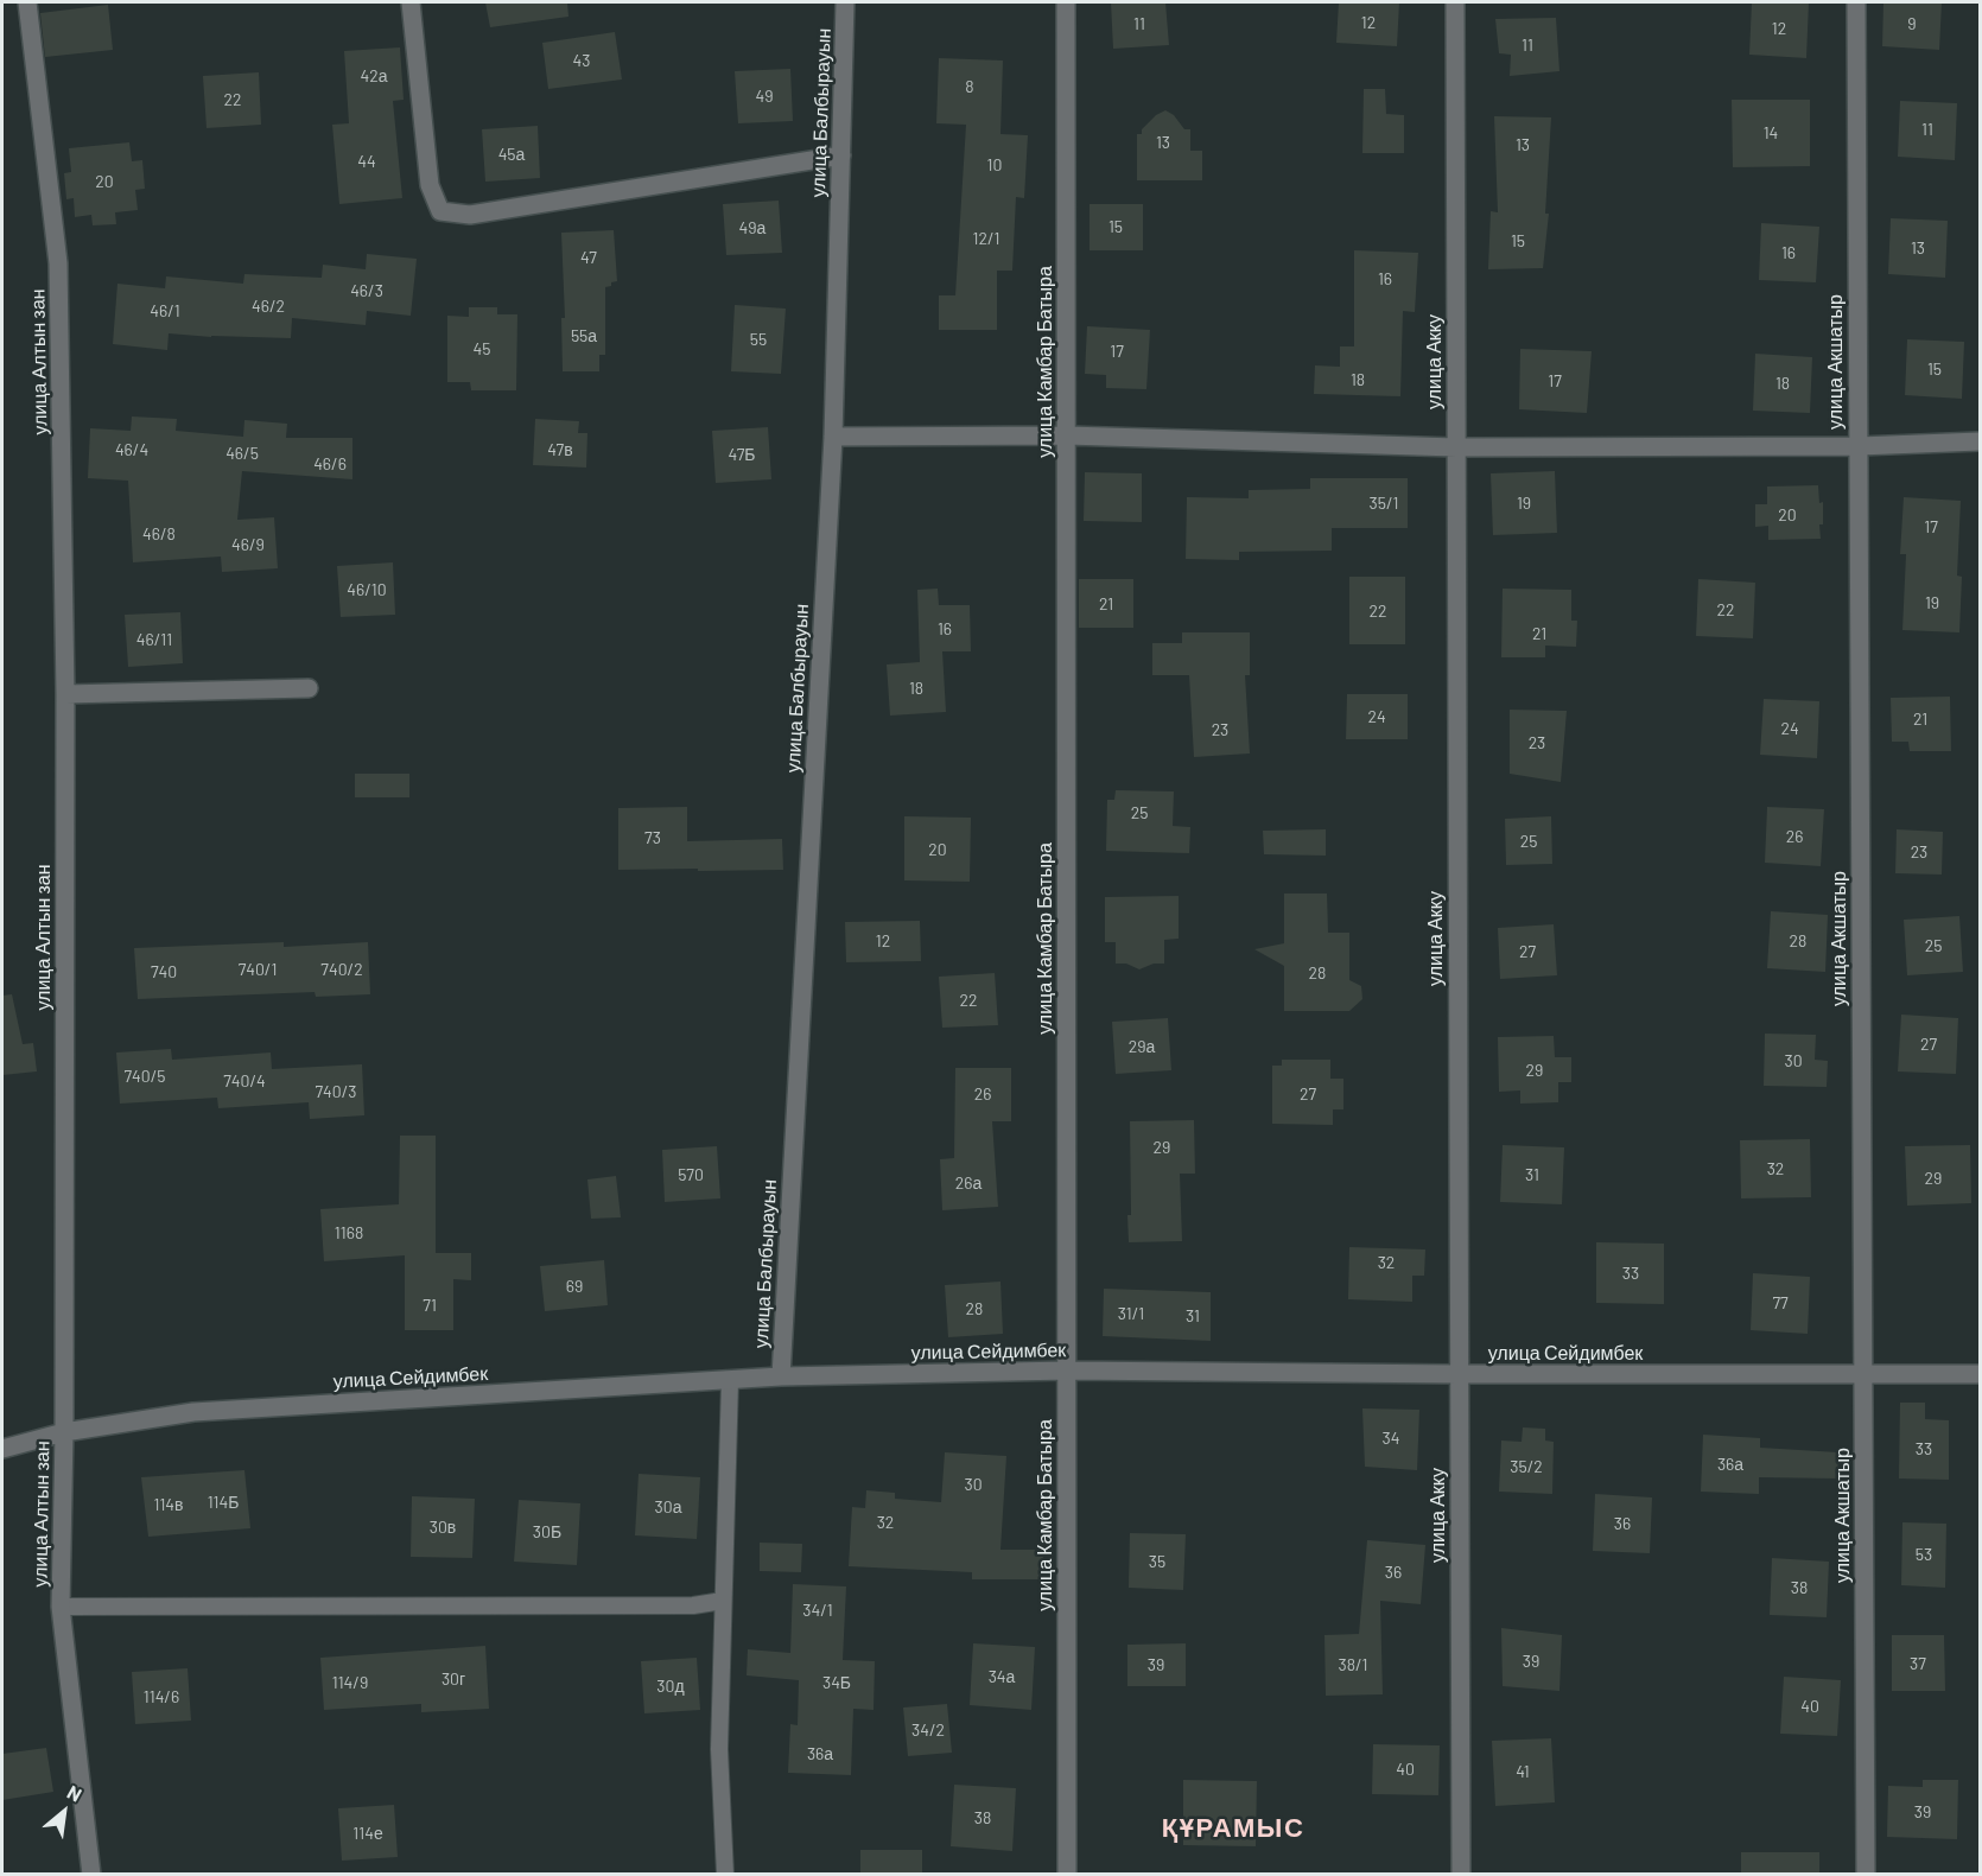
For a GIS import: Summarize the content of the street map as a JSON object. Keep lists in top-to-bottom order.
{
  "streets": {
    "street": [
      "улица Балбырауын",
      "улица Алтын зан",
      "улица Камбар Батыра",
      "улица Акку",
      "улица Акшатыр",
      "улица Сейдимбек"
    ]
  },
  "crossings": [
    ["улица Балбырауын", "улица Сейдимбек"],
    ["улица Алтын зан", "улица Сейдимбек"],
    ["улица Камбар Батыра", "улица Сейдимбек"],
    ["улица Акку", "улица Сейдимбек"],
    ["улица Акшатыр", "улица Сейдимбек"]
  ],
  "districts": ["ҚҰРАМЫС"],
  "house_numbers": [
    "12",
    "11",
    "9",
    "12",
    "11",
    "43",
    "42а",
    "8",
    "49",
    "22",
    "11",
    "14",
    "13",
    "13",
    "45а",
    "44",
    "10",
    "20",
    "15",
    "49а",
    "12/1",
    "15",
    "13",
    "16",
    "47",
    "16",
    "46/3",
    "46/2",
    "46/1",
    "55а",
    "55",
    "45",
    "17",
    "15",
    "18",
    "17",
    "18",
    "46/4",
    "47в",
    "46/5",
    "47Б",
    "46/6",
    "35/1",
    "19",
    "20",
    "17",
    "46/8",
    "46/9",
    "46/10",
    "19",
    "21",
    "22",
    "22",
    "16",
    "21",
    "46/11",
    "18",
    "24",
    "21",
    "24",
    "23",
    "23",
    "25",
    "26",
    "73",
    "25",
    "20",
    "23",
    "12",
    "28",
    "25",
    "27",
    "740/1",
    "740/2",
    "740",
    "28",
    "22",
    "27",
    "29а",
    "30",
    "29",
    "740/5",
    "740/4",
    "740/3",
    "26",
    "27",
    "29",
    "32",
    "570",
    "31",
    "29",
    "26а",
    "1168",
    "32",
    "33",
    "69",
    "77",
    "71",
    "28",
    "31/1",
    "31",
    "34",
    "33",
    "36а",
    "35/2",
    "30",
    "114Б",
    "114в",
    "30а",
    "32",
    "36",
    "30в",
    "30Б",
    "53",
    "35",
    "36",
    "38",
    "34/1",
    "39",
    "37",
    "39",
    "38/1",
    "34а",
    "30г",
    "114/9",
    "34Б",
    "30д",
    "114/6",
    "40",
    "34/2",
    "36а",
    "40",
    "41",
    "39",
    "38",
    "114е"
  ],
  "north": "top right"
}
